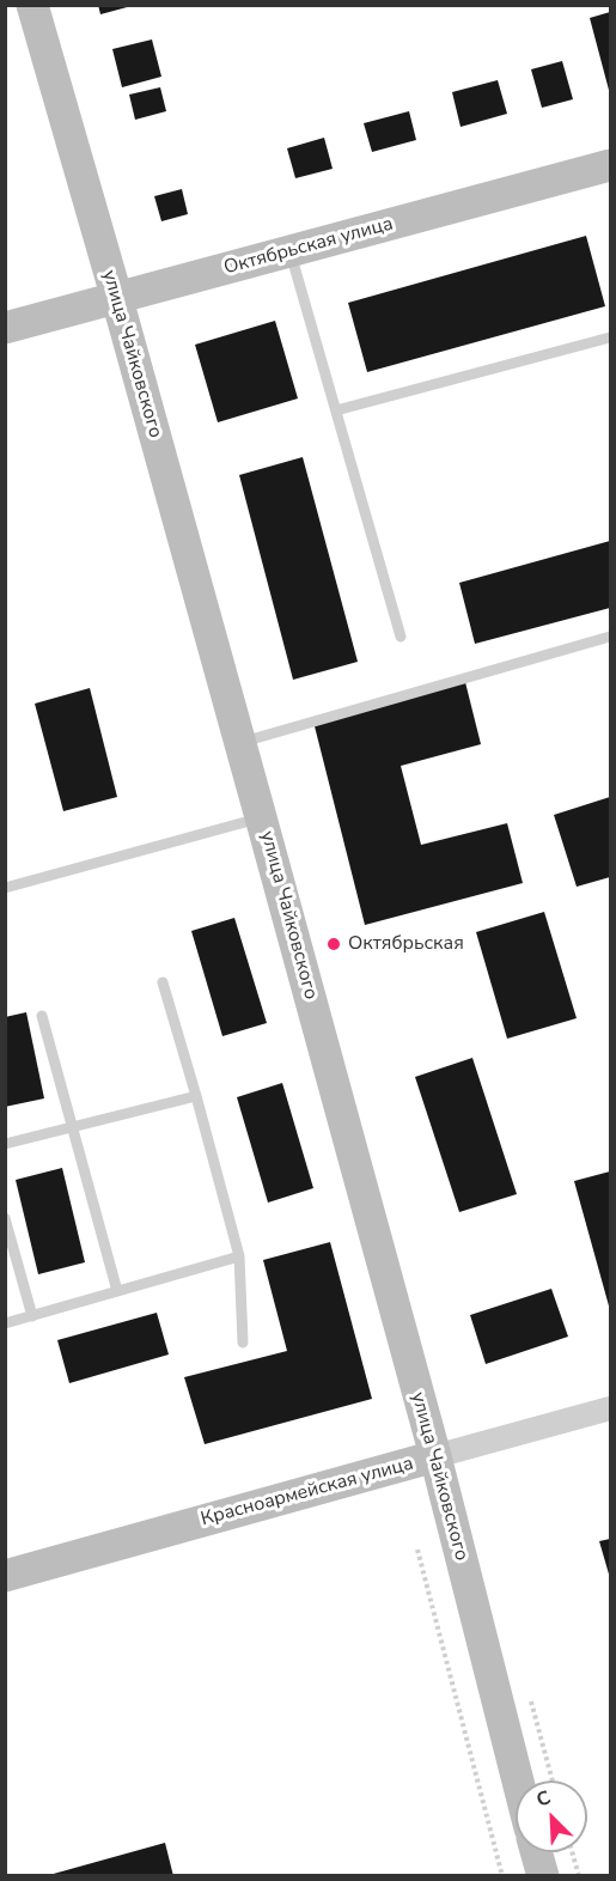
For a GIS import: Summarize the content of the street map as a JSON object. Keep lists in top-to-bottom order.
{
  "streets": {
    "main road": ["Октябрьская улица", "улица Чайковского", "Красноармейская улица"]
  },
  "crossings": [
    ["Октябрьская улица", "улица Чайковского"],
    ["улица Чайковского", "Красноармейская улица"]
  ],
  "places": ["Октябрьская"],
  "north": "top left"
}
